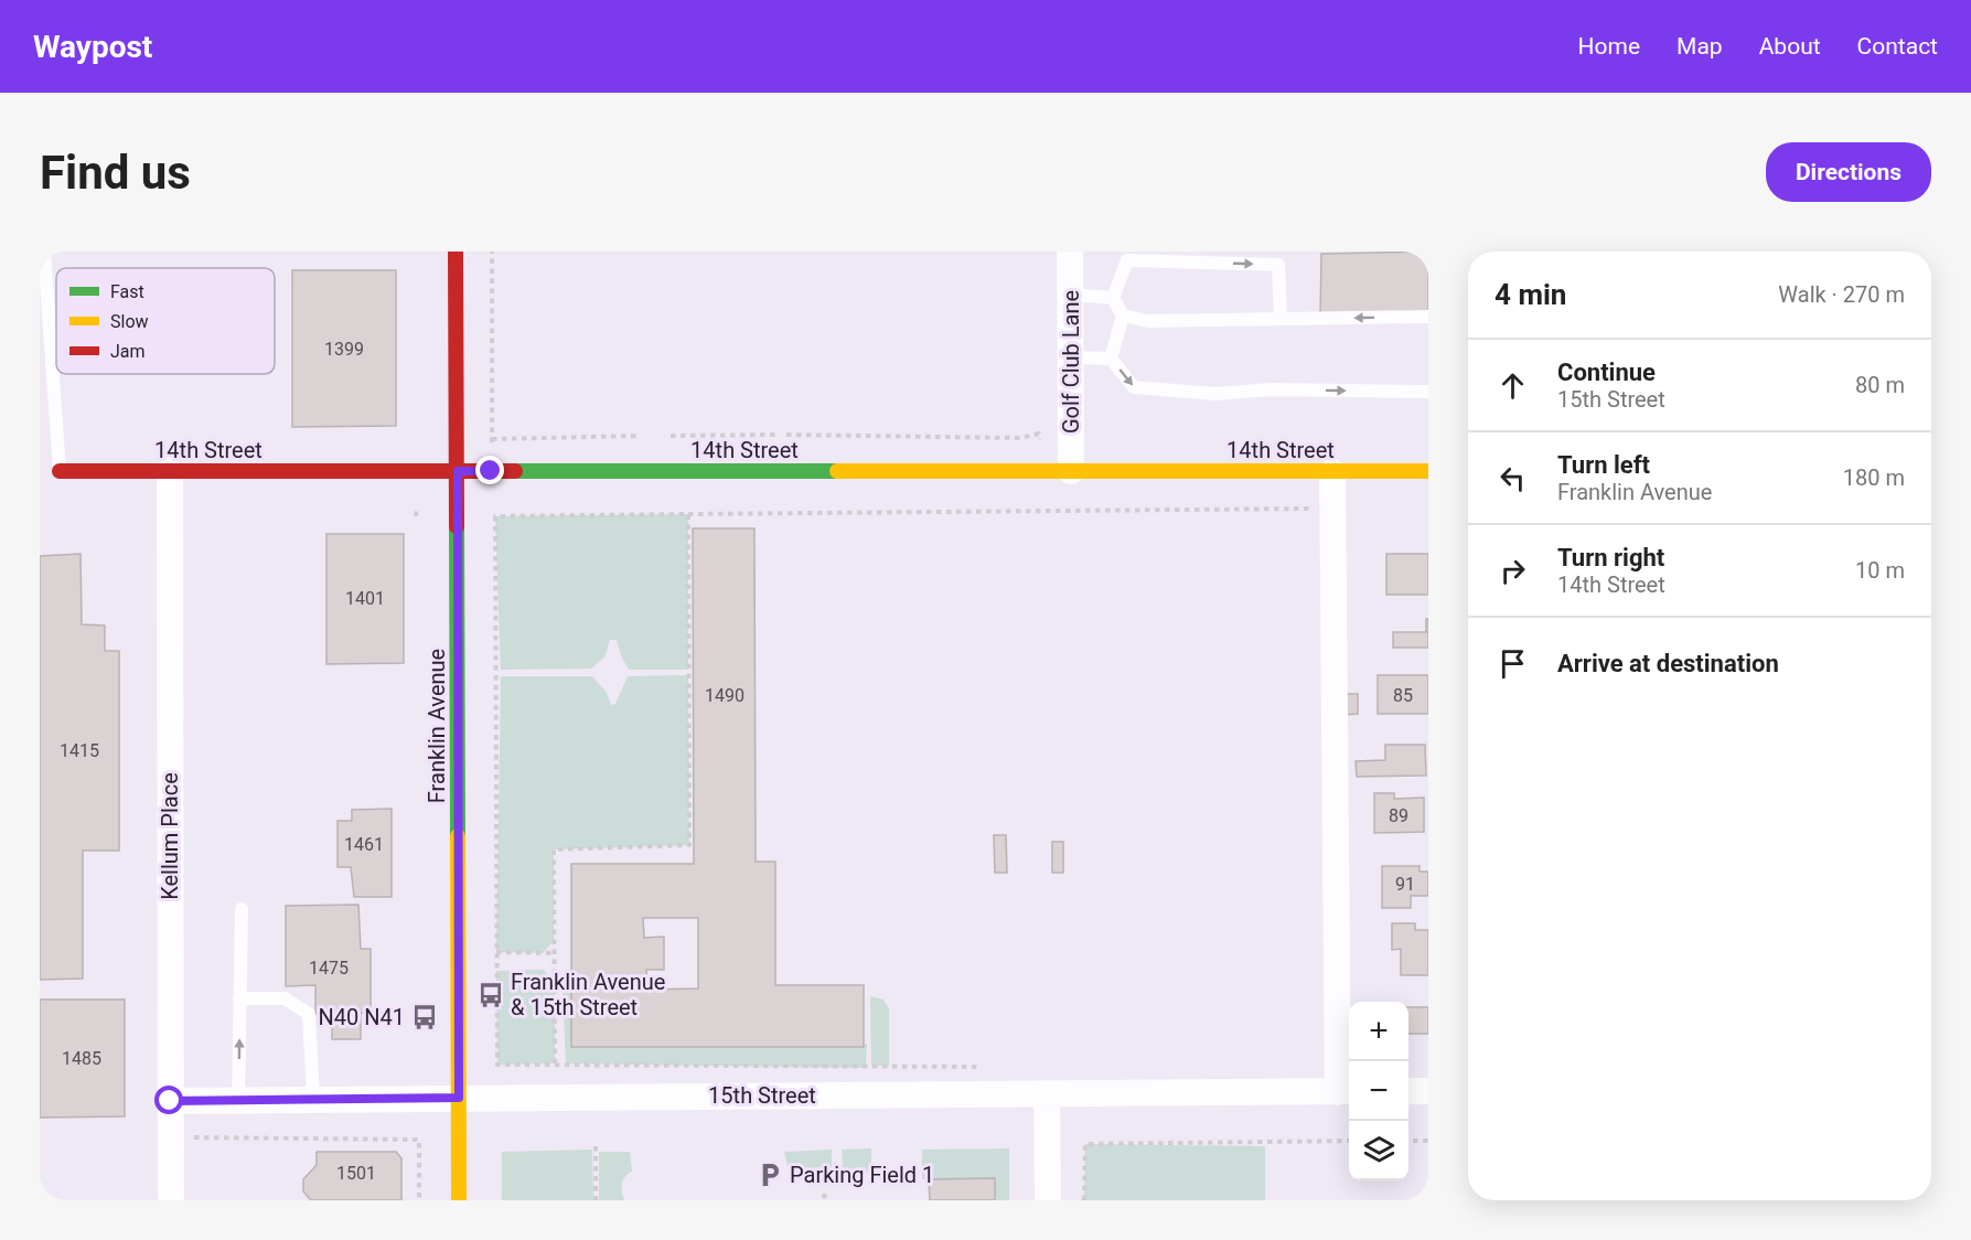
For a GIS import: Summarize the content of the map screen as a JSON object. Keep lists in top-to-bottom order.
{
  "streets": {
    "street": [
      "Golf Club Lane",
      "14th Street",
      "Franklin Avenue",
      "Kellum Place",
      "15th Street"
    ]
  },
  "crossings": [
    ["Golf Club Lane", "14th Street"],
    ["14th Street", "Franklin Avenue"],
    ["14th Street", "Kellum Place"],
    ["Franklin Avenue", "15th Street"],
    ["Kellum Place", "15th Street"]
  ],
  "places": {
    "bus stop": ["Franklin Avenue & 15th Street", "N40 N41"],
    "parking": ["Parking Field 1"]
  },
  "house_numbers": [
    "1399",
    "1401",
    "1490",
    "85",
    "1415",
    "89",
    "1461",
    "91",
    "1475",
    "1485",
    "1501"
  ],
  "legend": ["Fast", "Slow", "Jam"],
  "page": {
    "header": "Waypost",
    "nav": [
      "Home",
      "Map",
      "About",
      "Contact"
    ],
    "buttons": "Directions",
    "title": "Find us",
    "heading": ["4 min", "Walk · 270 m"],
    "list": [
      ["Continue", "15th Street", "80 m"],
      ["Turn left", "Franklin Avenue", "180 m"],
      ["Turn right", "14th Street", "10 m"],
      "Arrive at destination"
    ],
    "map_buttons": ["+", "−"]
  }
}
